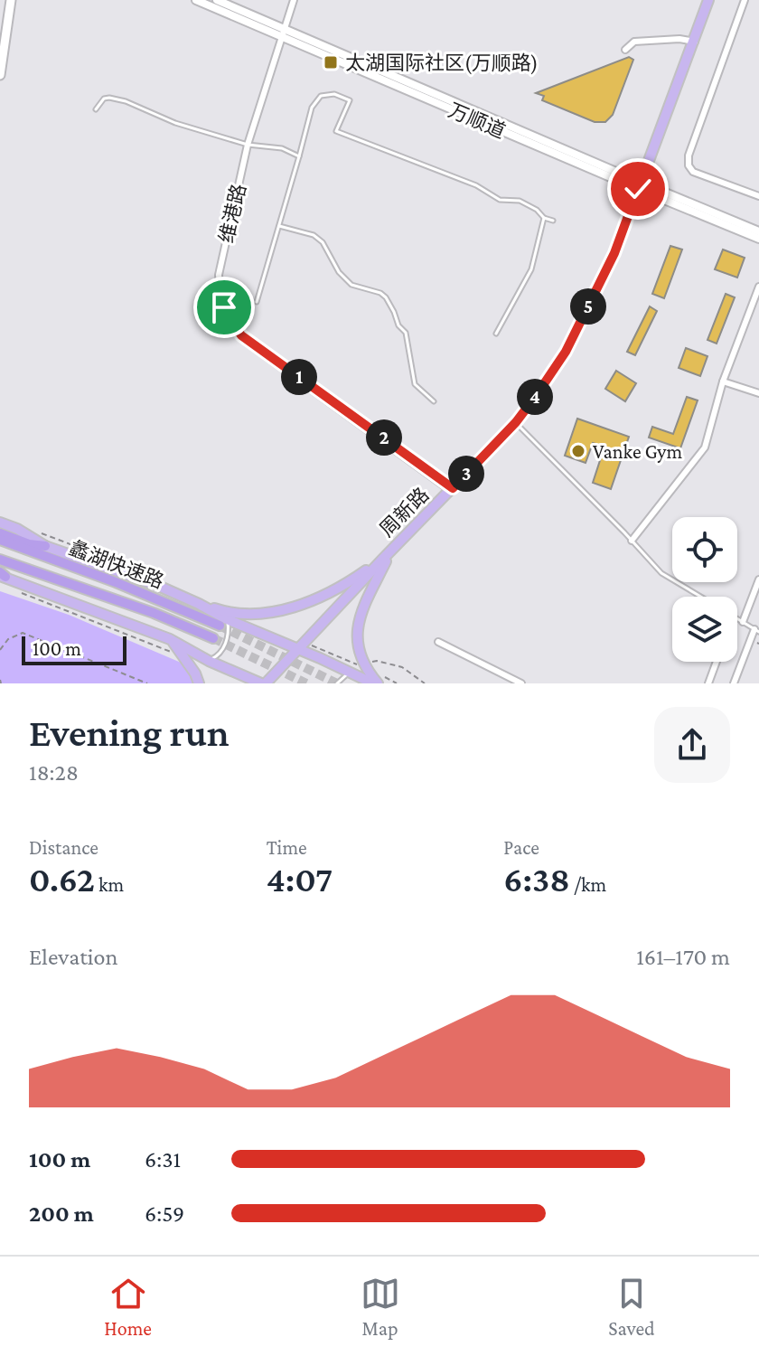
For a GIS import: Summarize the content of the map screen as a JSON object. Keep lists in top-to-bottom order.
{
  "streets": {
    "highway": ["蠡湖快速路"],
    "main road": ["周新路"],
    "street": ["万顺道", "维港路"]
  },
  "crossings": [
    ["万顺道", "维港路"],
    ["万顺道", "周新路"],
    ["维港路", "周新路"]
  ],
  "places": {
    "transit": ["太湖国际社区(万顺路)"],
    "other": ["Vanke Gym"]
  },
  "scale_bar": "100 m",
  "page": {
    "pins": [
      "5",
      "1",
      "4",
      "2",
      "3"
    ],
    "scale": "100 m",
    "heading": ["Evening run", "18:28"],
    "stats": [
      ["Distance", "0.62 km"],
      ["Time", "4:07"],
      ["Pace", "6:38 /km"]
    ],
    "chart": ["Elevation", "161–170 m"],
    "list": [
      {
        "name": "100 m",
        "note": "6:31"
      },
      {
        "name": "200 m",
        "note": "6:59"
      }
    ],
    "tabs": ["Home", "Map", "Saved"]
  }
}
